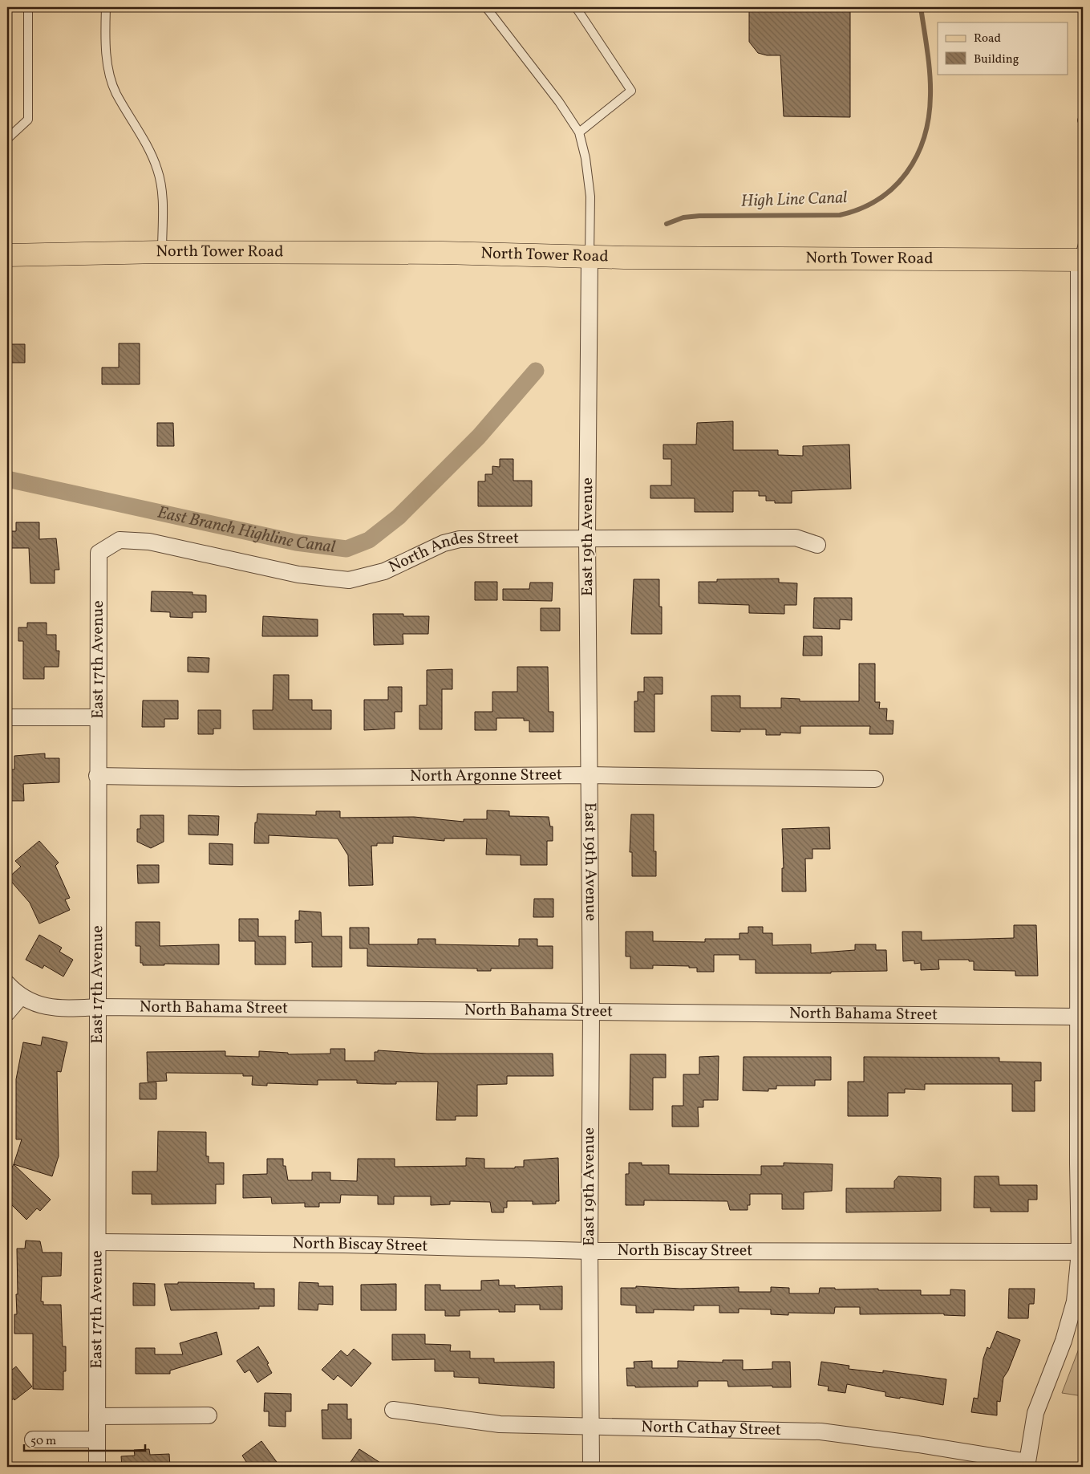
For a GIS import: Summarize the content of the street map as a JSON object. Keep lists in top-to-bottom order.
{
  "streets": {
    "main road": ["North Tower Road"],
    "street": [
      "East 19th Avenue",
      "North Andes Street",
      "East 17th Avenue",
      "North Argonne Street",
      "North Bahama Street",
      "North Biscay Street",
      "North Cathay Street"
    ]
  },
  "crossings": [
    ["North Tower Road", "East 19th Avenue"],
    ["East 19th Avenue", "North Andes Street"],
    ["East 19th Avenue", "North Argonne Street"],
    ["East 19th Avenue", "North Bahama Street"],
    ["East 19th Avenue", "North Biscay Street"],
    ["East 19th Avenue", "North Cathay Street"],
    ["North Andes Street", "East 17th Avenue"],
    ["East 17th Avenue", "North Argonne Street"],
    ["East 17th Avenue", "North Bahama Street"],
    ["East 17th Avenue", "North Biscay Street"]
  ],
  "water": ["High Line Canal", "East Branch Highline Canal"],
  "legend": ["Road", "Building"],
  "scale_bar": "50 m"
}
